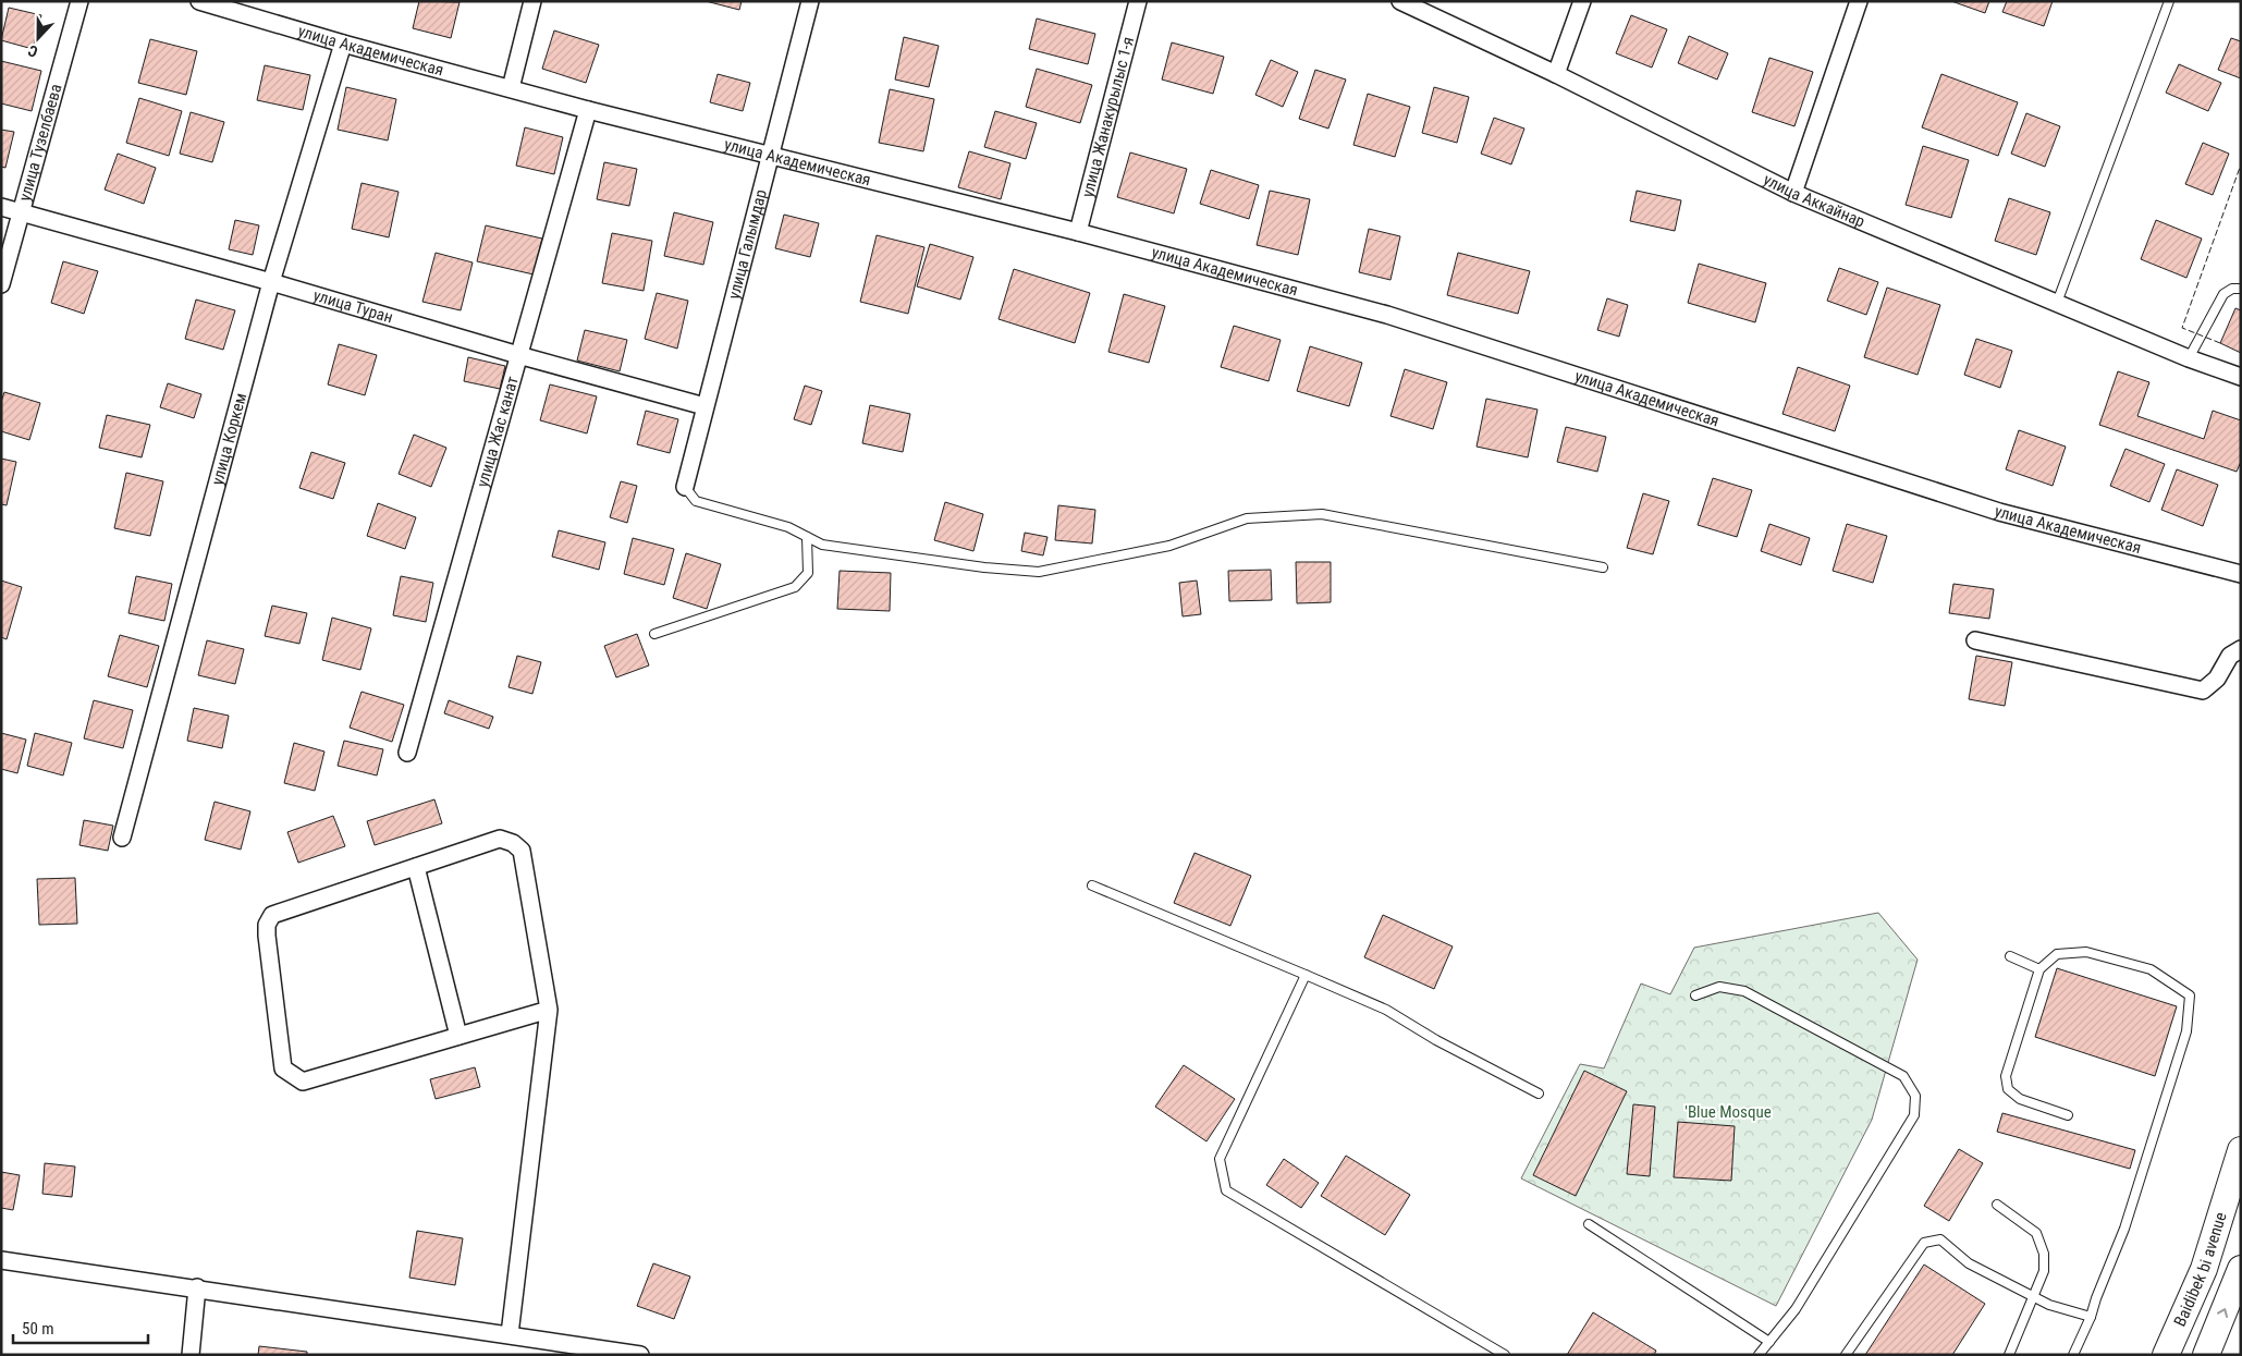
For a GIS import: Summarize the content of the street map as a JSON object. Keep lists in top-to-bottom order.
{
  "streets": {
    "main road": ["Baidibek bi avenue"],
    "street": [
      "улица Академическая",
      "улица Жанакурылыс 1-я",
      "улица Тузелбаева",
      "улица Аккайнар",
      "улица Галымдар",
      "улица Туран",
      "улица Жас канат",
      "улица Коркем"
    ]
  },
  "crossings": [
    ["улица Академическая", "улица Жанакурылыс 1-я"],
    ["улица Академическая", "улица Галымдар"],
    ["улица Академическая", "улица Жас канат"],
    ["улица Академическая", "улица Коркем"],
    ["улица Тузелбаева", "улица Туран"],
    ["улица Галымдар", "улица Туран"],
    ["улица Туран", "улица Жас канат"],
    ["улица Туран", "улица Коркем"]
  ],
  "parks": ["'Blue Mosque"],
  "scale_bar": "50 m",
  "north": "bottom"
}
